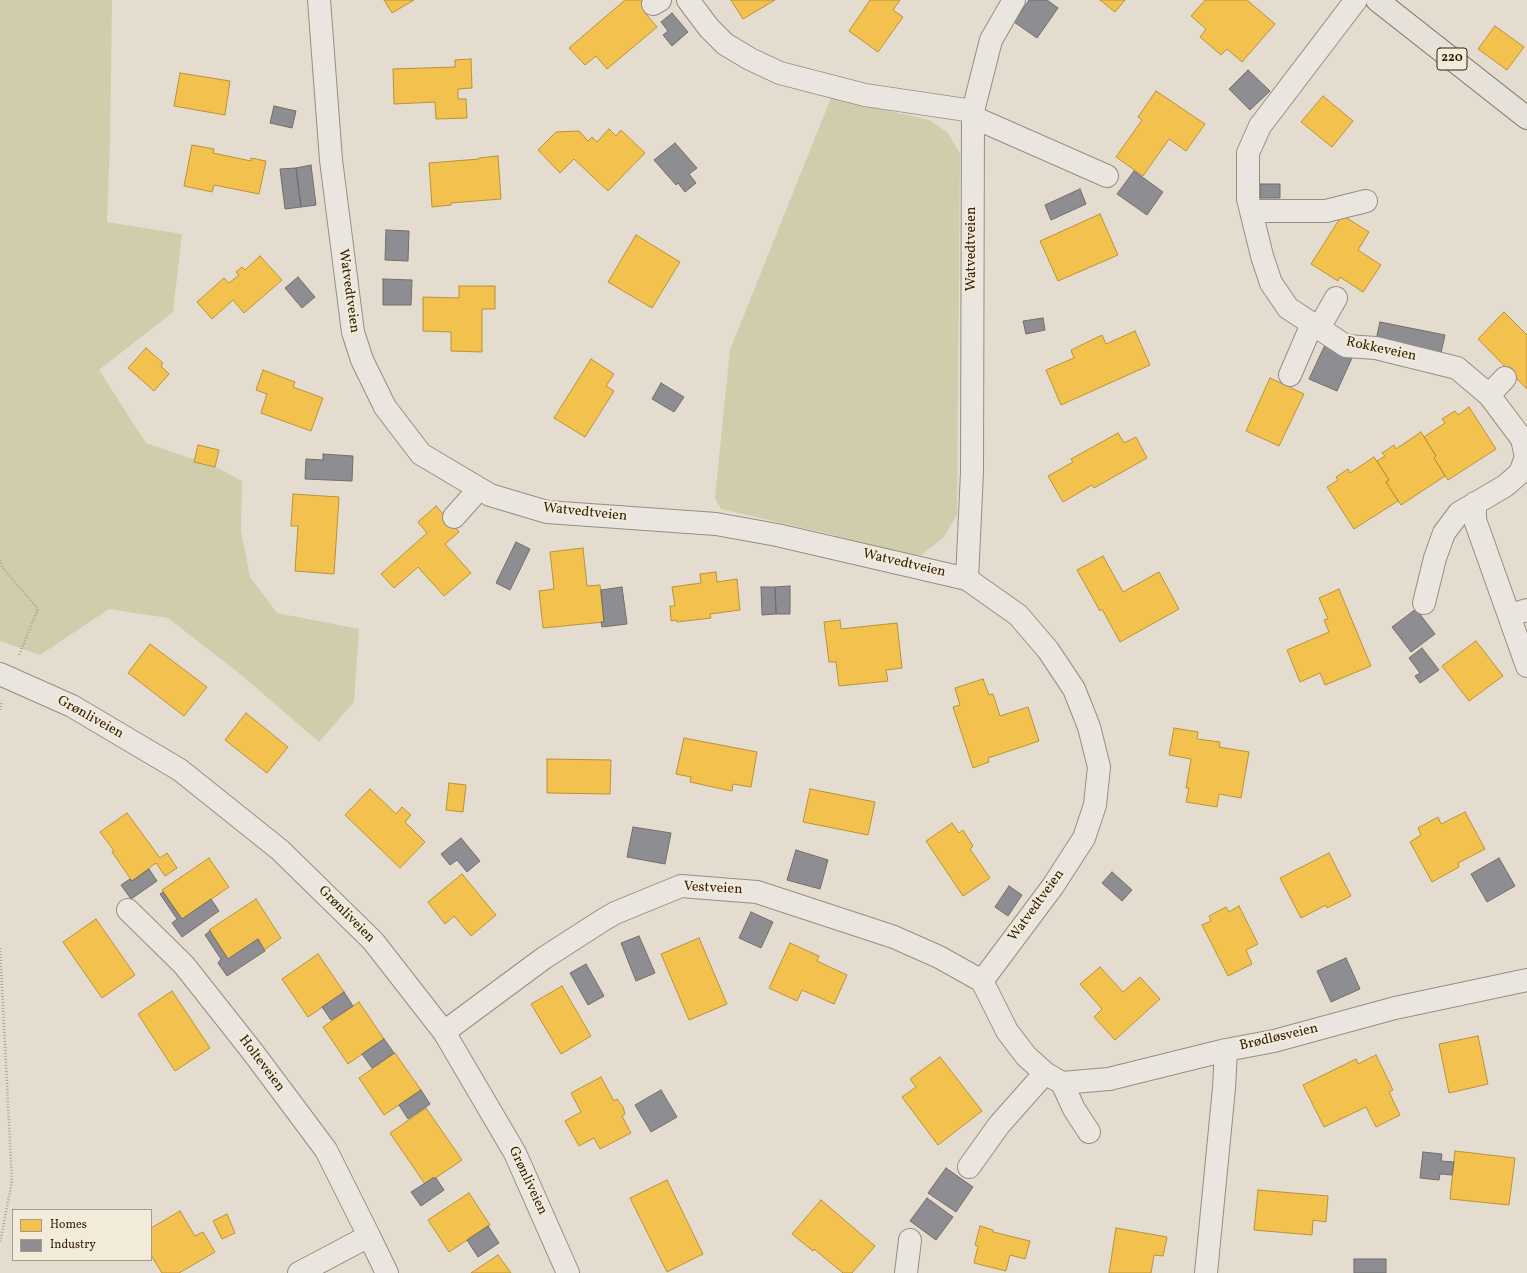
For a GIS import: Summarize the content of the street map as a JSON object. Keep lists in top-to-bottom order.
{
  "streets": {
    "main road": ["220"],
    "street": [
      "Watvedtveien",
      "Rokkeveien",
      "Grønliveien",
      "Vestveien",
      "Brødløsveien",
      "Holteveien"
    ]
  },
  "crossings": [
    ["Watvedtveien", "Vestveien"],
    ["Grønliveien", "Vestveien"]
  ],
  "legend": ["Homes", "Industry"]
}
